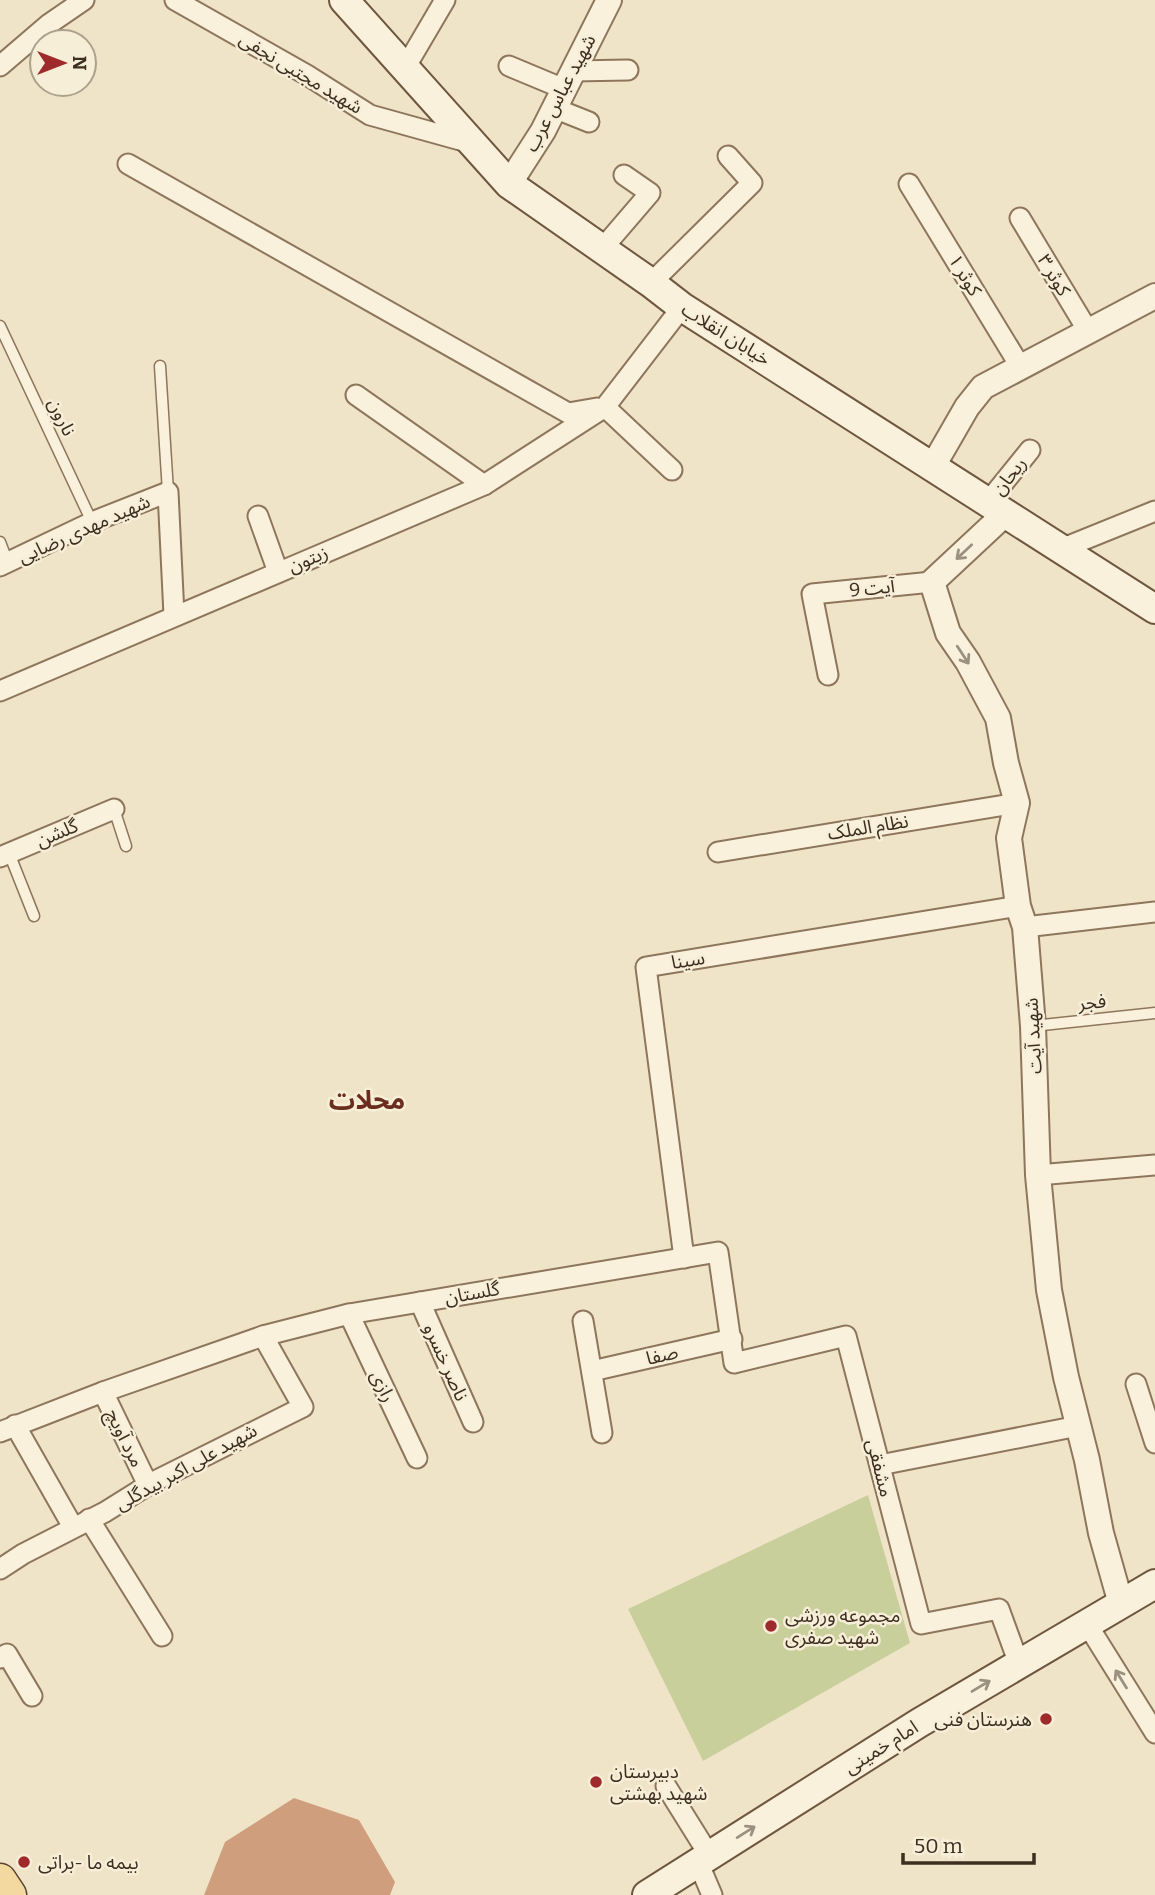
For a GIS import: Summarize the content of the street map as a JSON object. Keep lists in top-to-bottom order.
{
  "streets": {
    "main road": ["خیابان انقلاب", "امام خمینی"],
    "street": [
      "شهید مجتبی نجفی",
      "شهید عباس عرب",
      "کوثر ۱",
      "کوثر ۳",
      "ریحان",
      "شهید مهدی رضایی",
      "زیتون",
      "آیت 9",
      "نظام الملک",
      "گلشن",
      "سینا",
      "شهید آیت",
      "گلستان",
      "صفا",
      "ناصر خسرو",
      "رازی",
      "مرد آویچ",
      "شهید علی اکبر بیدگلی",
      "مشفقی"
    ],
    "lane": ["نارون", "فجر"]
  },
  "crossings": [
    ["شهید مجتبی نجفی", "خیابان انقلاب"],
    ["شهید عباس عرب", "خیابان انقلاب"],
    ["خیابان انقلاب", "ریحان"],
    ["خیابان انقلاب", "زیتون"],
    ["نارون", "شهید مهدی رضایی"],
    ["آیت 9", "شهید آیت"],
    ["نظام الملک", "شهید آیت"],
    ["سینا", "شهید آیت"],
    ["سینا", "گلستان"],
    ["فجر", "شهید آیت"],
    ["شهید آیت", "امام خمینی"],
    ["گلستان", "صفا"],
    ["گلستان", "ناصر خسرو"],
    ["گلستان", "رازی"],
    ["گلستان", "مرد آویچ"],
    ["گلستان", "شهید علی اکبر بیدگلی"],
    ["گلستان", "مشفقی"],
    ["مرد آویچ", "شهید علی اکبر بیدگلی"],
    ["مشفقی", "امام خمینی"]
  ],
  "one_way": ["امام خمینی"],
  "districts": ["محلات"],
  "places": [
    "مجموعه ورزشی شهید صفری",
    "هنرستان فنی",
    "دبیرستان شهید بهشتی",
    "بیمه ما -براتی"
  ],
  "scale_bar": "50 m",
  "north": "right"
}
